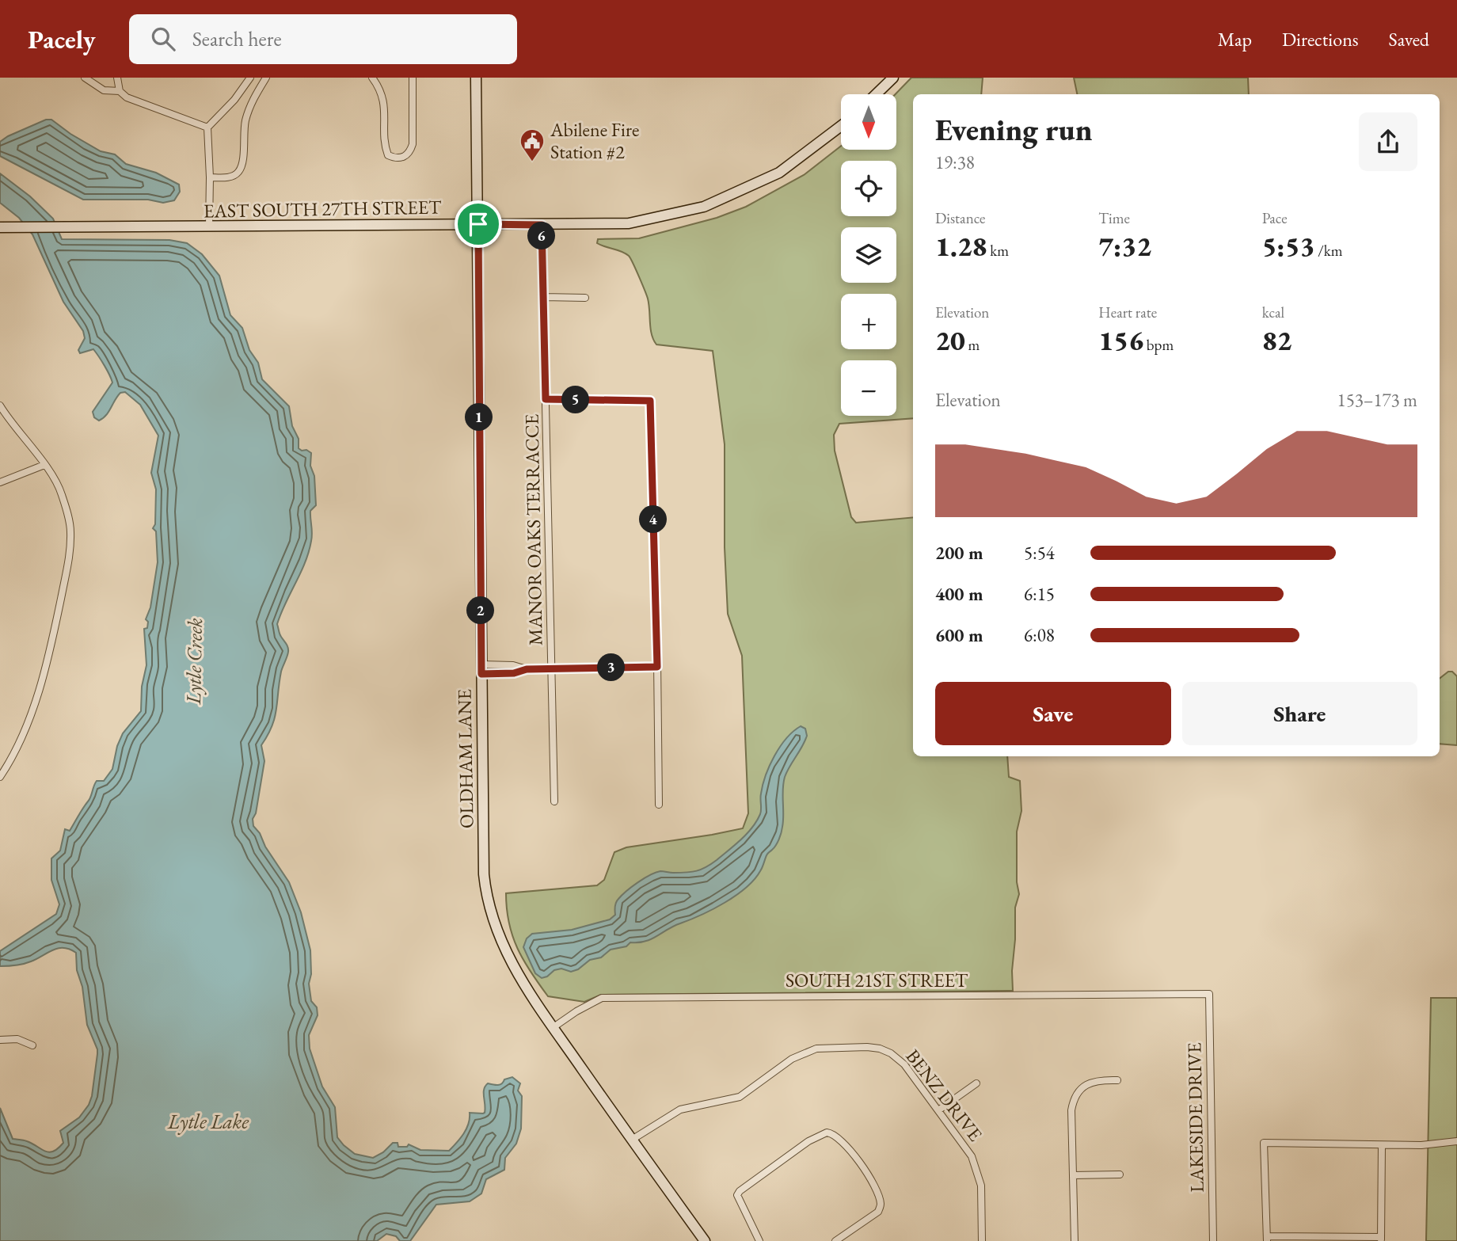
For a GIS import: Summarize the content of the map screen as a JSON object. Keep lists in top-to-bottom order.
{
  "streets": {
    "main road": ["EAST SOUTH 27TH STREET", "OLDHAM LANE"],
    "street": [
      "MANOR OAKS TERRACCE",
      "SOUTH 21ST STREET",
      "BENZ DRIVE",
      "LAKESIDE DRIVE"
    ]
  },
  "crossings": [
    ["EAST SOUTH 27TH STREET", "MANOR OAKS TERRACCE"],
    ["EAST SOUTH 27TH STREET", "OLDHAM LANE"],
    ["OLDHAM LANE", "SOUTH 21ST STREET"],
    ["OLDHAM LANE", "BENZ DRIVE"],
    ["SOUTH 21ST STREET", "LAKESIDE DRIVE"]
  ],
  "water": ["Lytle Creek", "Lytle Lake"],
  "places": {
    "public building": ["Abilene Fire Station #2"]
  },
  "north": "bottom",
  "page": {
    "header": "Pacely",
    "search": "Search here",
    "nav": ["Map", "Directions", "Saved"],
    "map_buttons": ["+", "−"],
    "heading": ["Evening run", "19:38"],
    "stats": [
      ["Distance", "1.28 km"],
      ["Time", "7:32"],
      ["Pace", "5:53 /km"],
      ["Elevation", "20 m"],
      ["Heart rate", "156 bpm"],
      ["kcal", "82"]
    ],
    "pins": [
      "6",
      "5",
      "1",
      "4",
      "2",
      "3"
    ],
    "chart": ["Elevation", "153–173 m"],
    "list": [
      {
        "name": "200 m",
        "note": "5:54"
      },
      {
        "name": "400 m",
        "note": "6:15"
      },
      {
        "name": "600 m",
        "note": "6:08"
      }
    ],
    "buttons": ["Save", "Share"]
  }
}
